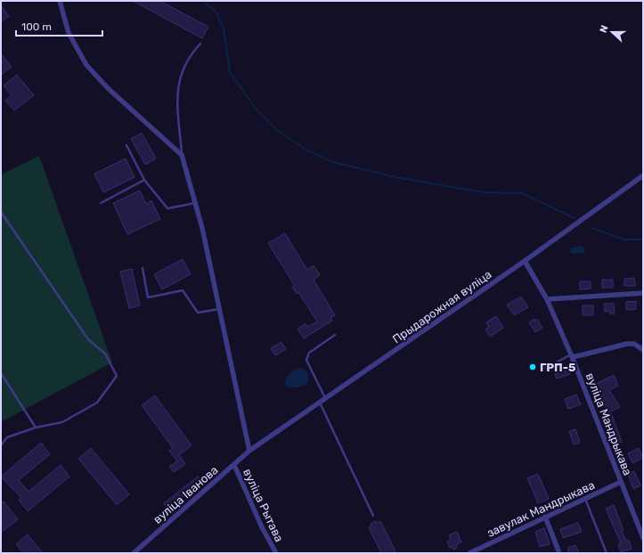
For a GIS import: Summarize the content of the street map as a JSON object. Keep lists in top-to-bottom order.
{
  "streets": {
    "street": [
      "Прыдарожная вуліца",
      "вуліца Мандрыкава",
      "вуліца Іванова",
      "вуліца Рытава",
      "завулак Мандрыкава"
    ]
  },
  "crossings": [
    ["Прыдарожная вуліца", "вуліца Мандрыкава"],
    ["Прыдарожная вуліца", "вуліца Іванова"],
    ["вуліца Мандрыкава", "завулак Мандрыкава"],
    ["вуліца Іванова", "вуліца Рытава"]
  ],
  "places": ["ГРП-5"],
  "scale_bar": "100 m",
  "north": "left"
}
